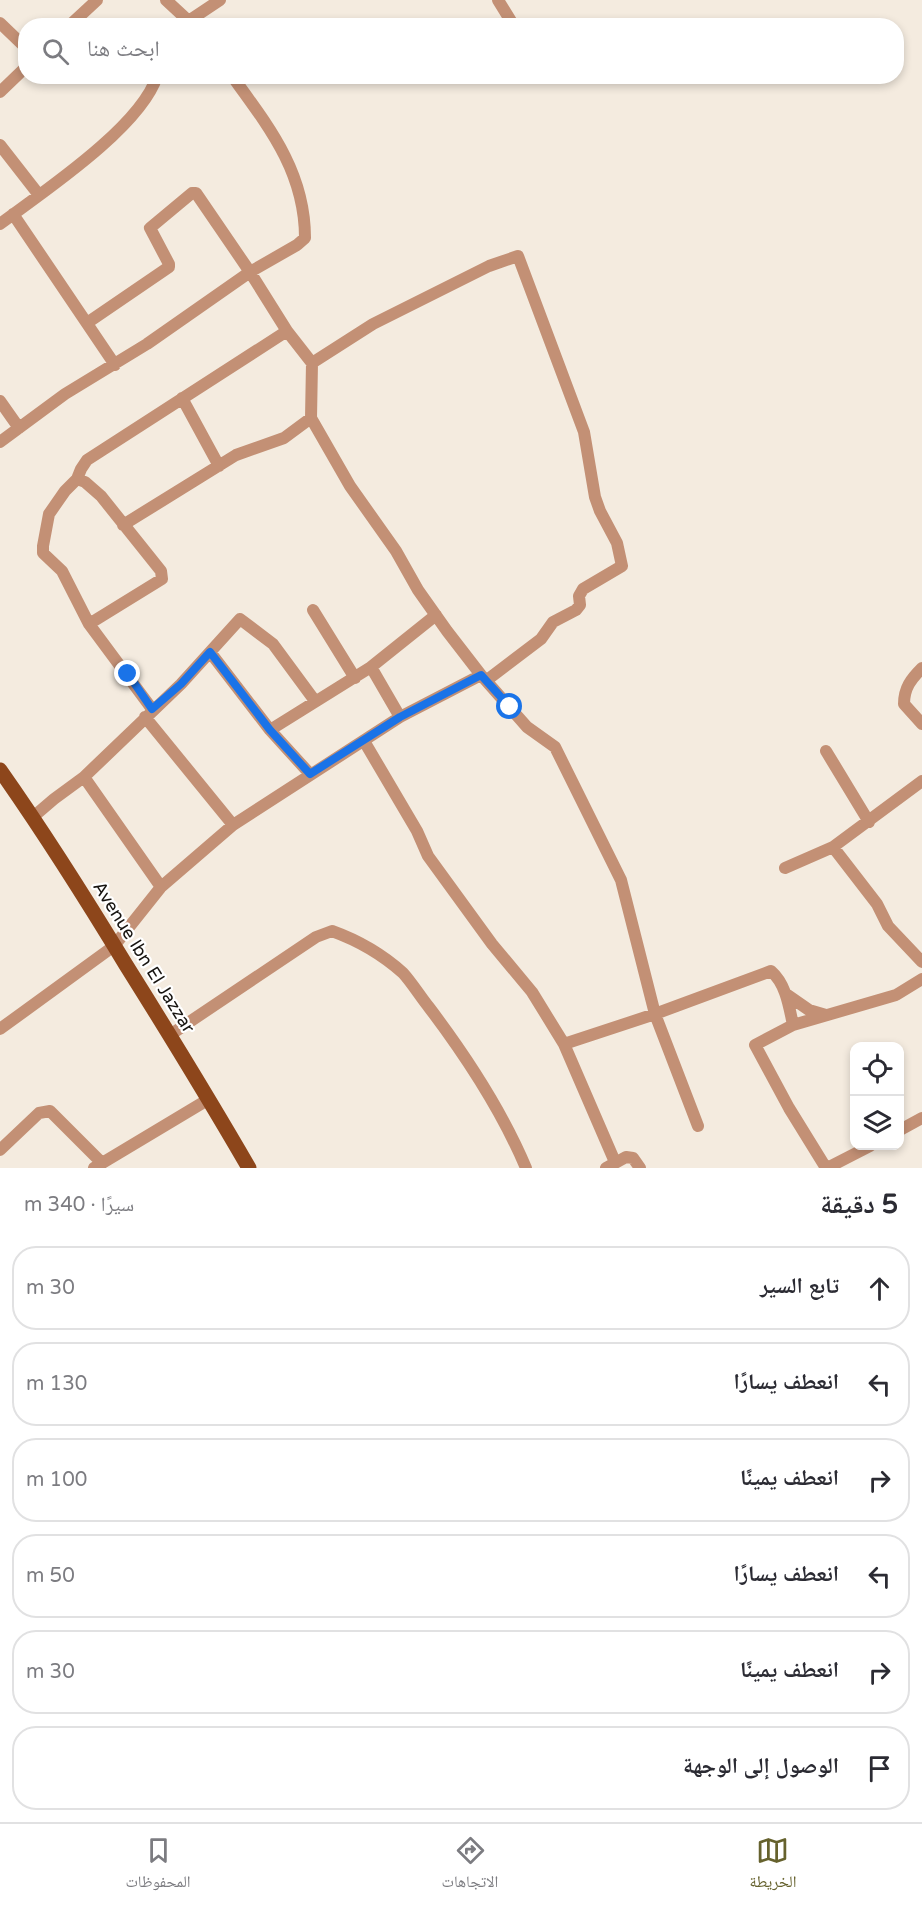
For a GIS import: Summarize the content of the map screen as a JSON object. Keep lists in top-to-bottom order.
{
  "streets": {
    "main road": ["Avenue Ibn El Jazzar"]
  },
  "page": {
    "search": "ابحث هنا",
    "heading": ["5 دقيقة", "سيرًا · 340 m"],
    "list": [
      ["تابع السير", "30 m"],
      ["انعطف يسارًا", "130 m"],
      ["انعطف يمينًا", "100 m"],
      ["انعطف يسارًا", "50 m"],
      ["انعطف يمينًا", "30 m"],
      "الوصول إلى الوجهة"
    ],
    "nav": ["الخريطة", "الاتجاهات", "المحفوظات"]
  }
}
